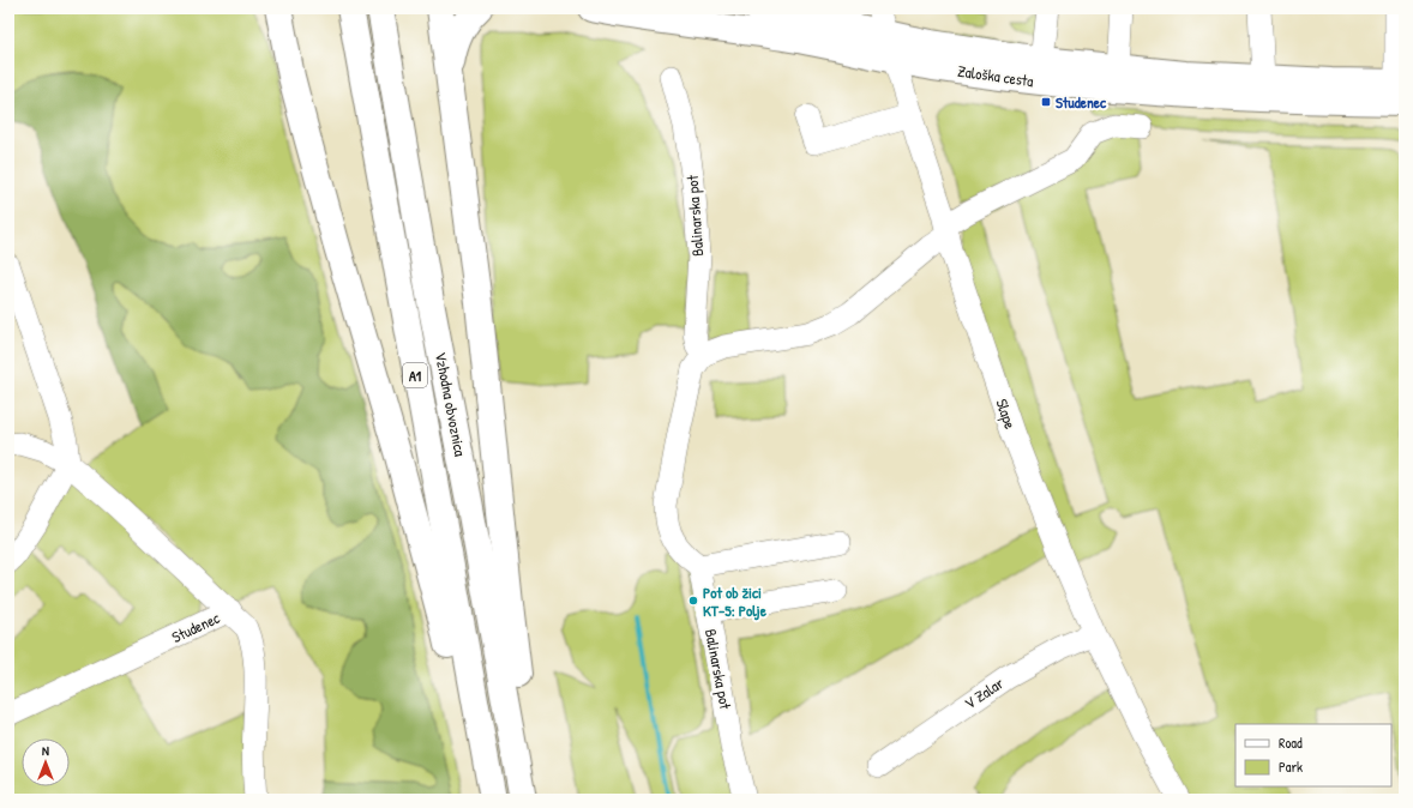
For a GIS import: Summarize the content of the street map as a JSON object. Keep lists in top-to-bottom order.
{
  "streets": {
    "main road": ["Zaloška cesta", "A1", "Vzhodna obvoznica"],
    "street": [
      "Balinarska pot",
      "Slape",
      "Studenec",
      "V Zalar"
    ]
  },
  "crossings": [
    ["Zaloška cesta", "Slape"],
    ["Slape", "V Zalar"]
  ],
  "places": {
    "transit": ["Studenec"],
    "other": ["Pot ob žici KT-5: Polje"]
  },
  "legend": ["Road", "Park"],
  "north": "top"
}
